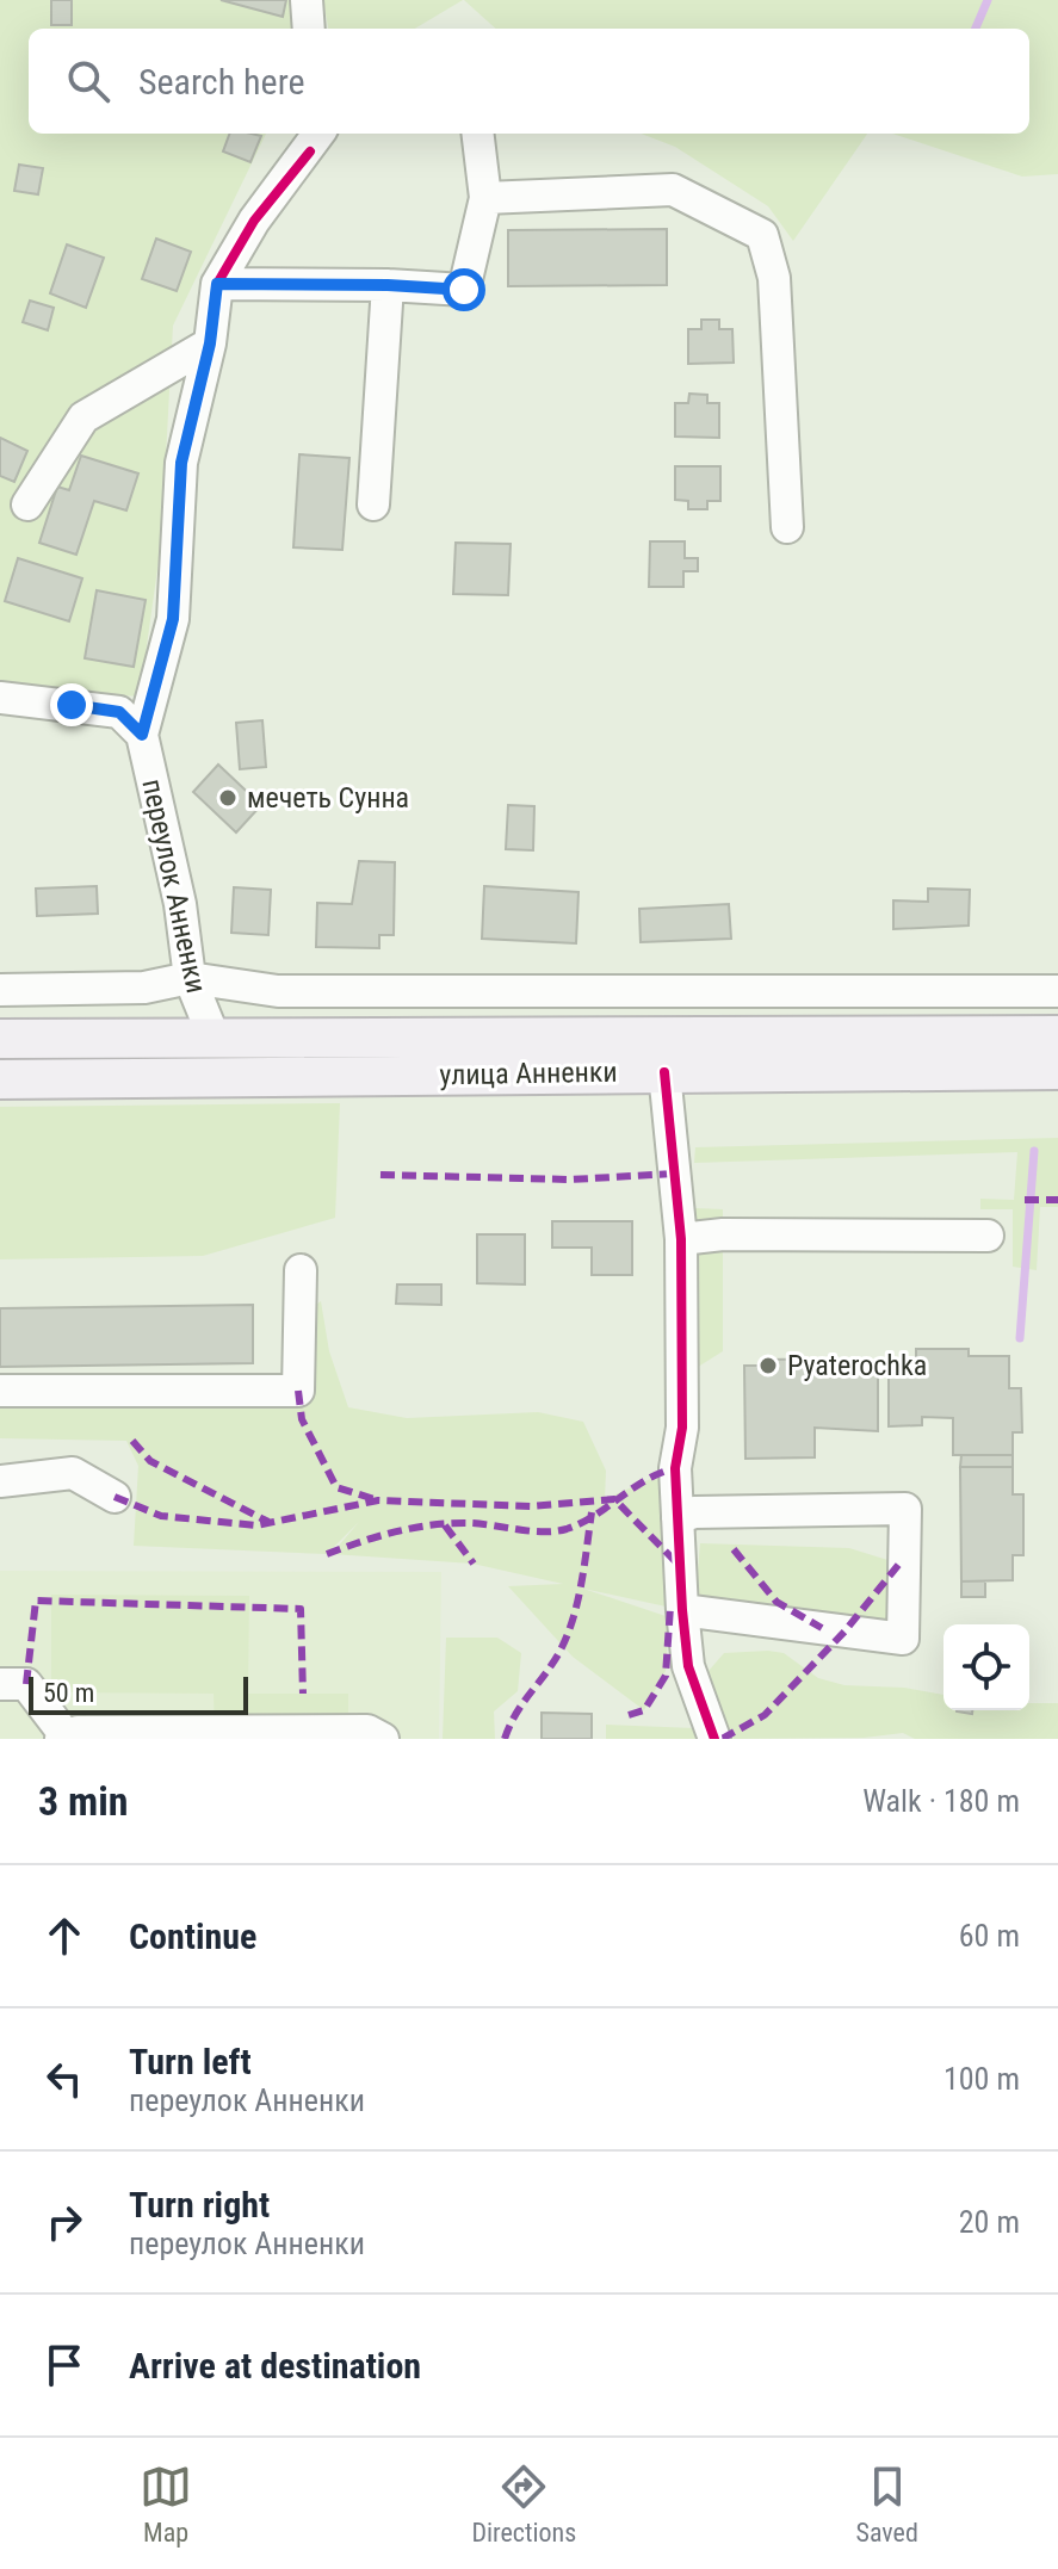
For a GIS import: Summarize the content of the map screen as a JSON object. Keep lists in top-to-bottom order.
{
  "streets": {
    "main road": ["улица Анненки"],
    "street": ["переулок Анненки"]
  },
  "crossings": [
    ["переулок Анненки", "улица Анненки"]
  ],
  "places": ["мечеть Сунна", "Pyaterochka"],
  "scale_bar": "50 m",
  "page": {
    "search": "Search here",
    "scale": "50 m",
    "heading": ["3 min", "Walk · 180 m"],
    "list": [
      ["Continue", "60 m"],
      ["Turn left", "переулок Анненки", "100 m"],
      ["Turn right", "переулок Анненки", "20 m"],
      "Arrive at destination"
    ],
    "nav": ["Map", "Directions", "Saved"]
  }
}
